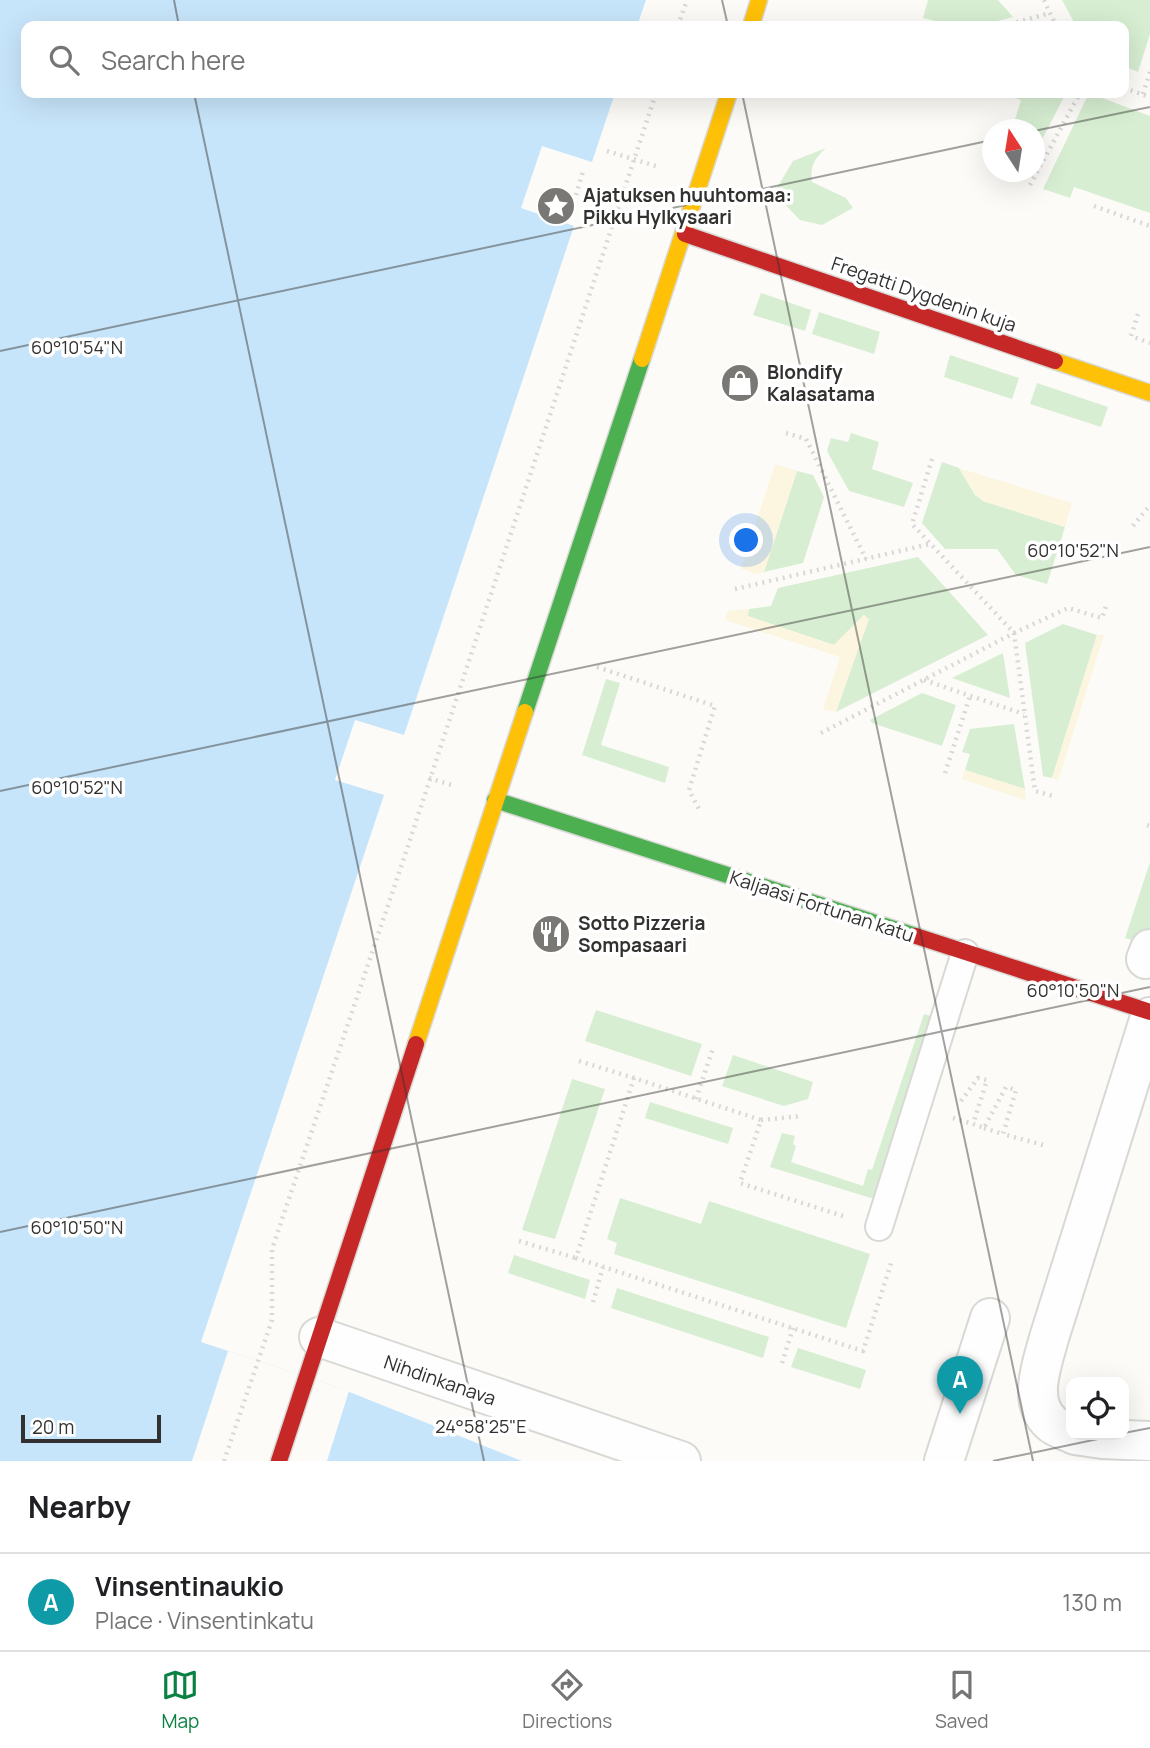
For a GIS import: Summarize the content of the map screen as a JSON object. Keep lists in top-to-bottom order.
{
  "streets": {
    "street": ["Fregatti Dygdenin kuja", "Kaljaasi Fortunan katu", "Nihdinkanava"]
  },
  "places": {
    "place": ["Ajatuksen huuhtomaa: Pikku Hylkysaari"],
    "shop": ["Blondify Kalasatama"],
    "restaurant": ["Sotto Pizzeria Sompasaari"]
  },
  "scale_bar": "20 m",
  "north": "top",
  "page": {
    "search": "Search here",
    "pins": "A",
    "scale": "20 m",
    "heading": "Nearby",
    "list": [
      {
        "mark": "A",
        "name": "Vinsentinaukio",
        "note": "Place · Vinsentinkatu",
        "value": "130 m"
      }
    ],
    "nav": ["Map", "Directions", "Saved"]
  },
  "coordinates": [
    "60°10'54\"N",
    "60°10'52\"N",
    "60°10'50\"N",
    "24°58'25\"E"
  ]
}
